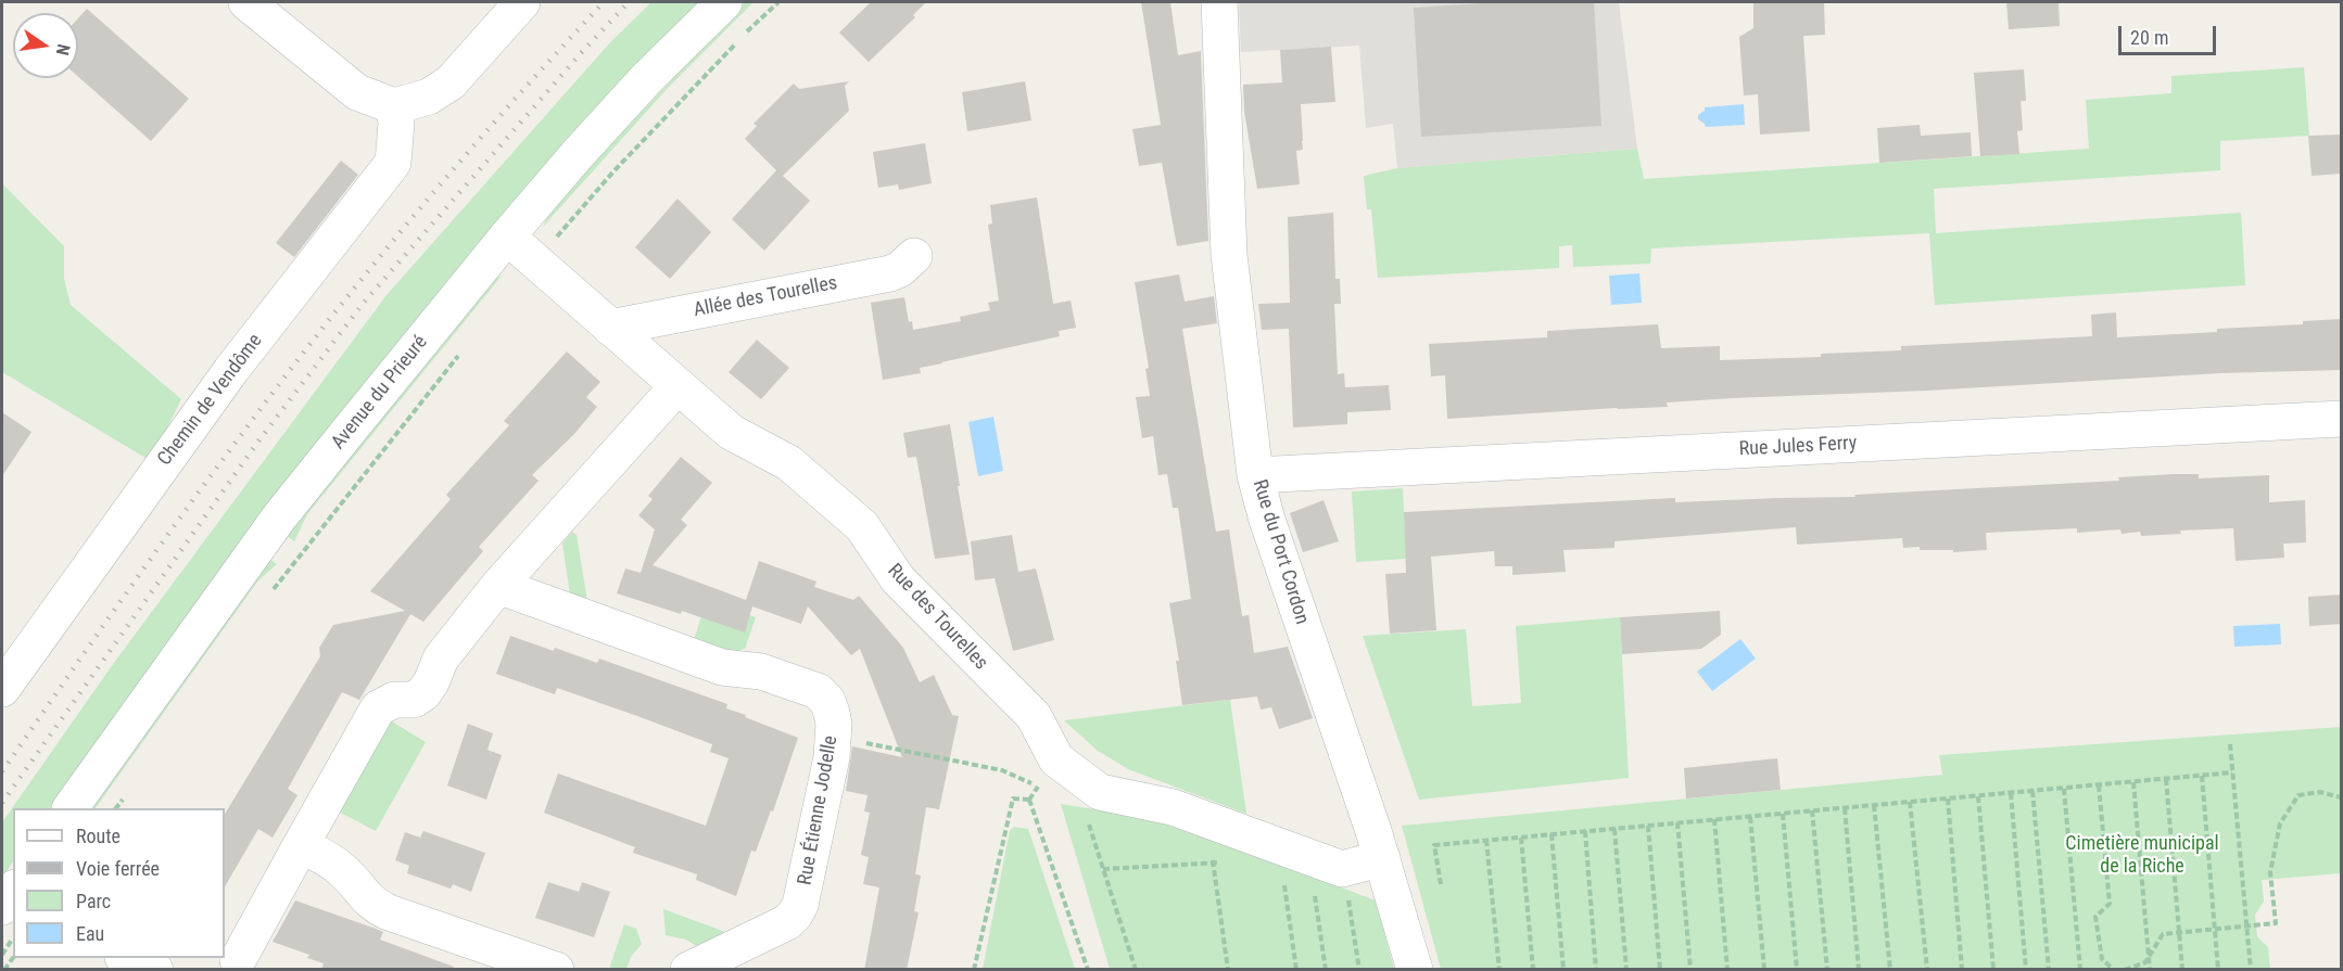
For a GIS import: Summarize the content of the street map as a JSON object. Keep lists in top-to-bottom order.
{
  "streets": {
    "street": [
      "Allée des Tourelles",
      "Avenue du Prieuré",
      "Chemin de Vendôme",
      "Rue Jules Ferry",
      "Rue du Port Cordon",
      "Rue des Tourelles",
      "Rue Étienne Jodelle"
    ]
  },
  "crossings": [
    ["Allée des Tourelles", "Rue des Tourelles"],
    ["Avenue du Prieuré", "Rue des Tourelles"],
    ["Rue Jules Ferry", "Rue du Port Cordon"],
    ["Rue du Port Cordon", "Rue des Tourelles"]
  ],
  "parks": ["Cimetière municipal de la Riche"],
  "legend": [
    "Route",
    "Voie ferrée",
    "Parc",
    "Eau"
  ],
  "scale_bar": "20 m",
  "north": "right"
}
